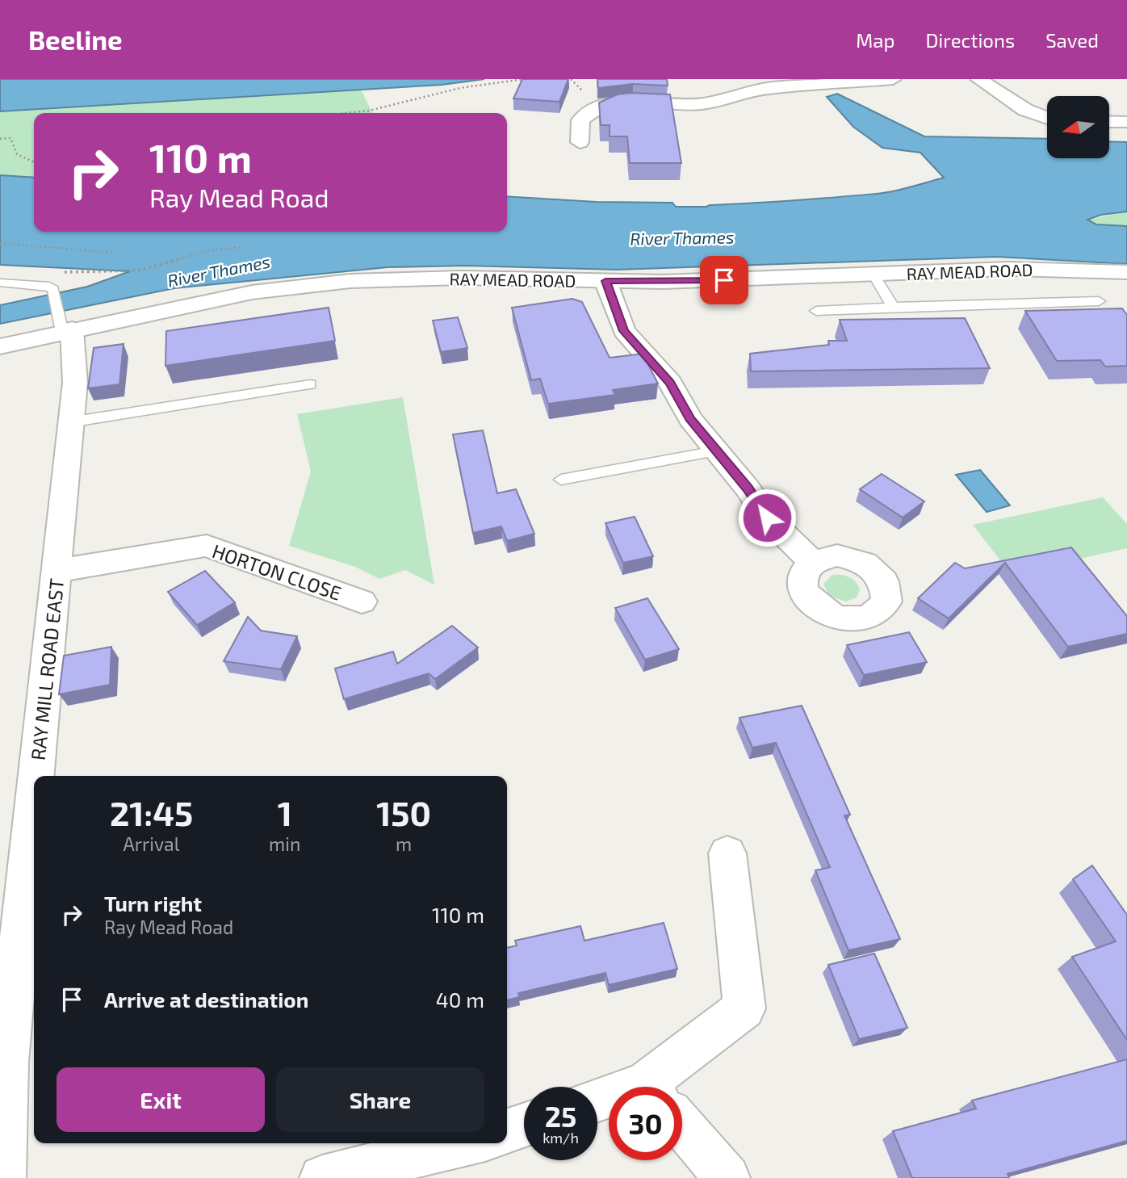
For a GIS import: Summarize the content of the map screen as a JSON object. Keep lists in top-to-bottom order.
{
  "streets": {
    "street": ["RAY MEAD ROAD", "HORTON CLOSE", "RAY MILL ROAD EAST"]
  },
  "crossings": [
    ["RAY MEAD ROAD", "RAY MILL ROAD EAST"],
    ["HORTON CLOSE", "RAY MILL ROAD EAST"]
  ],
  "water": ["River Thames"],
  "north": "left",
  "page": {
    "header": "Beeline",
    "nav": ["Map", "Directions", "Saved"],
    "turn": ["110 m", "Ray Mead Road"],
    "eta": [
      "21:45",
      "Arrival",
      "1",
      "min",
      "150",
      "m"
    ],
    "list": [
      {
        "name": "Turn right",
        "note": "Ray Mead Road",
        "value": "110 m"
      },
      {
        "name": "Arrive at destination",
        "value": "40 m"
      }
    ],
    "buttons": ["Exit", "Share"],
    "speed": "25 km/h",
    "limit": "30"
  }
}
